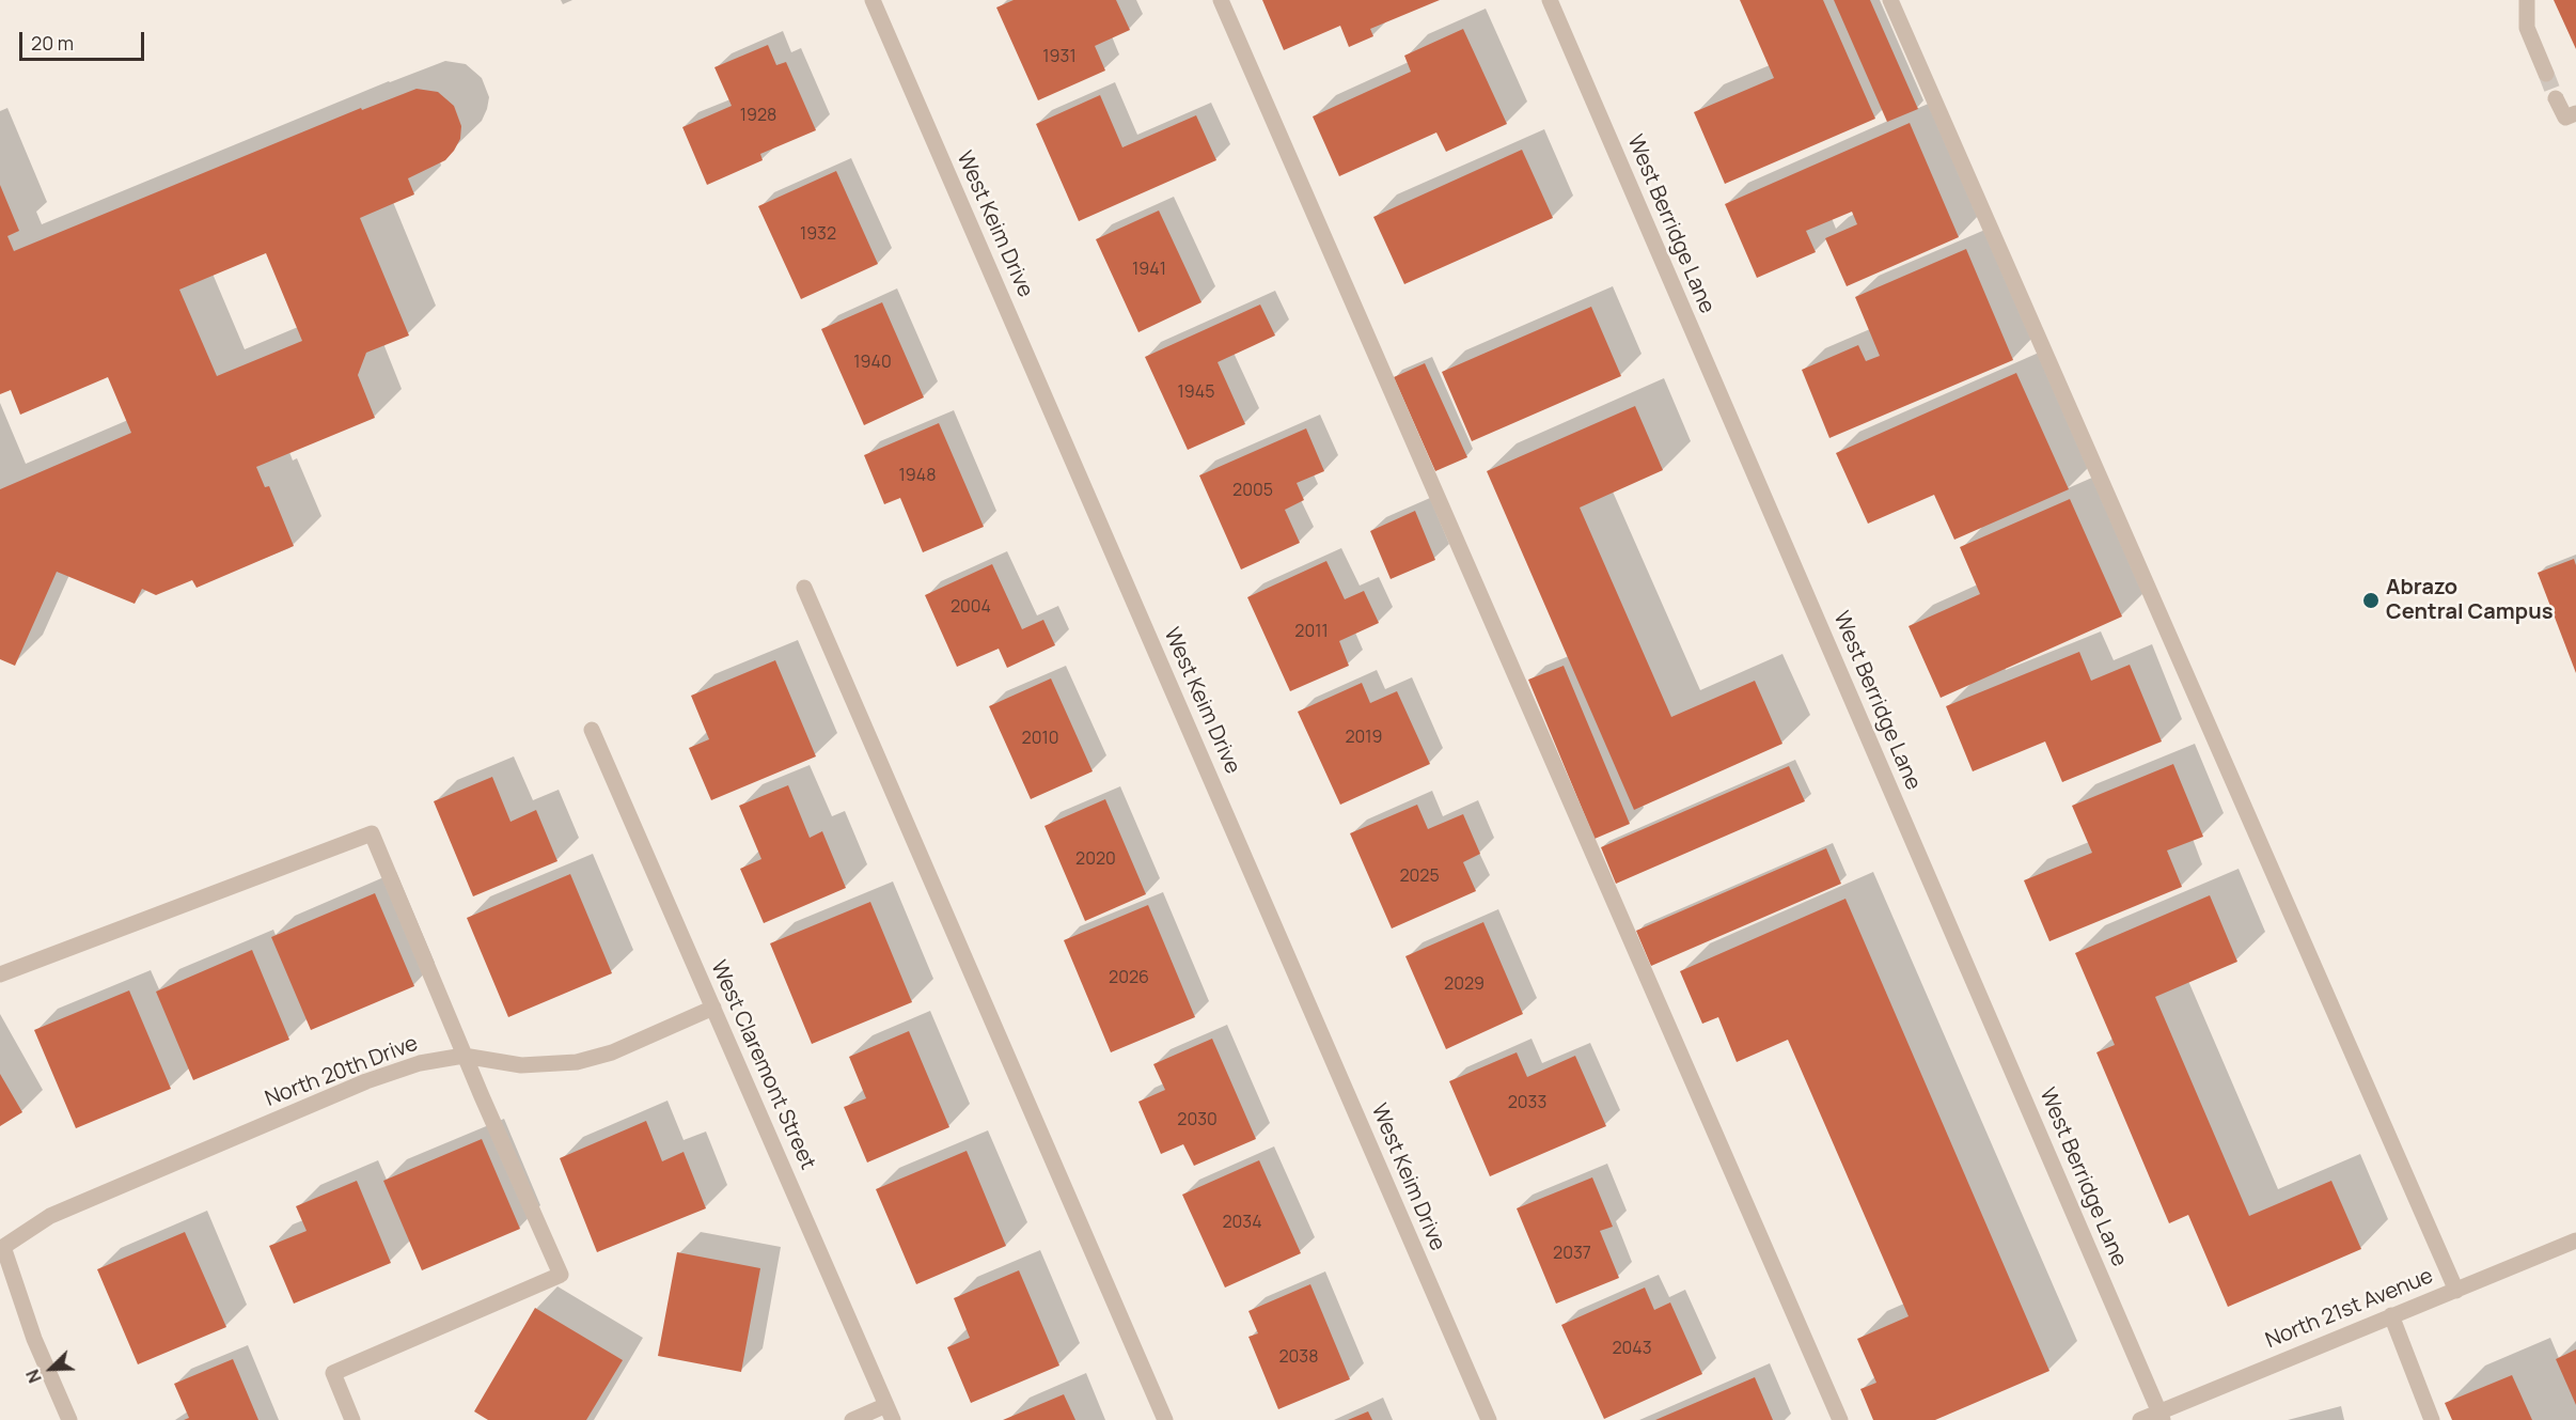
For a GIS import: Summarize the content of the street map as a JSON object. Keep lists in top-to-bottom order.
{
  "streets": {
    "street": [
      "West Keim Drive",
      "West Berridge Lane",
      "West Claremont Street",
      "North 20th Drive",
      "North 21st Avenue"
    ]
  },
  "crossings": [
    ["West Berridge Lane", "North 21st Avenue"],
    ["West Claremont Street", "North 20th Drive"]
  ],
  "places": ["Abrazo Central Campus"],
  "house_numbers": [
    "1931",
    "1928",
    "1932",
    "1941",
    "1940",
    "1945",
    "1948",
    "2005",
    "2004",
    "2011",
    "2019",
    "2010",
    "2020",
    "2025",
    "2026",
    "2029",
    "2033",
    "2030",
    "2034",
    "2037",
    "2043",
    "2038"
  ],
  "scale_bar": "20 m",
  "north": "bottom left"
}
